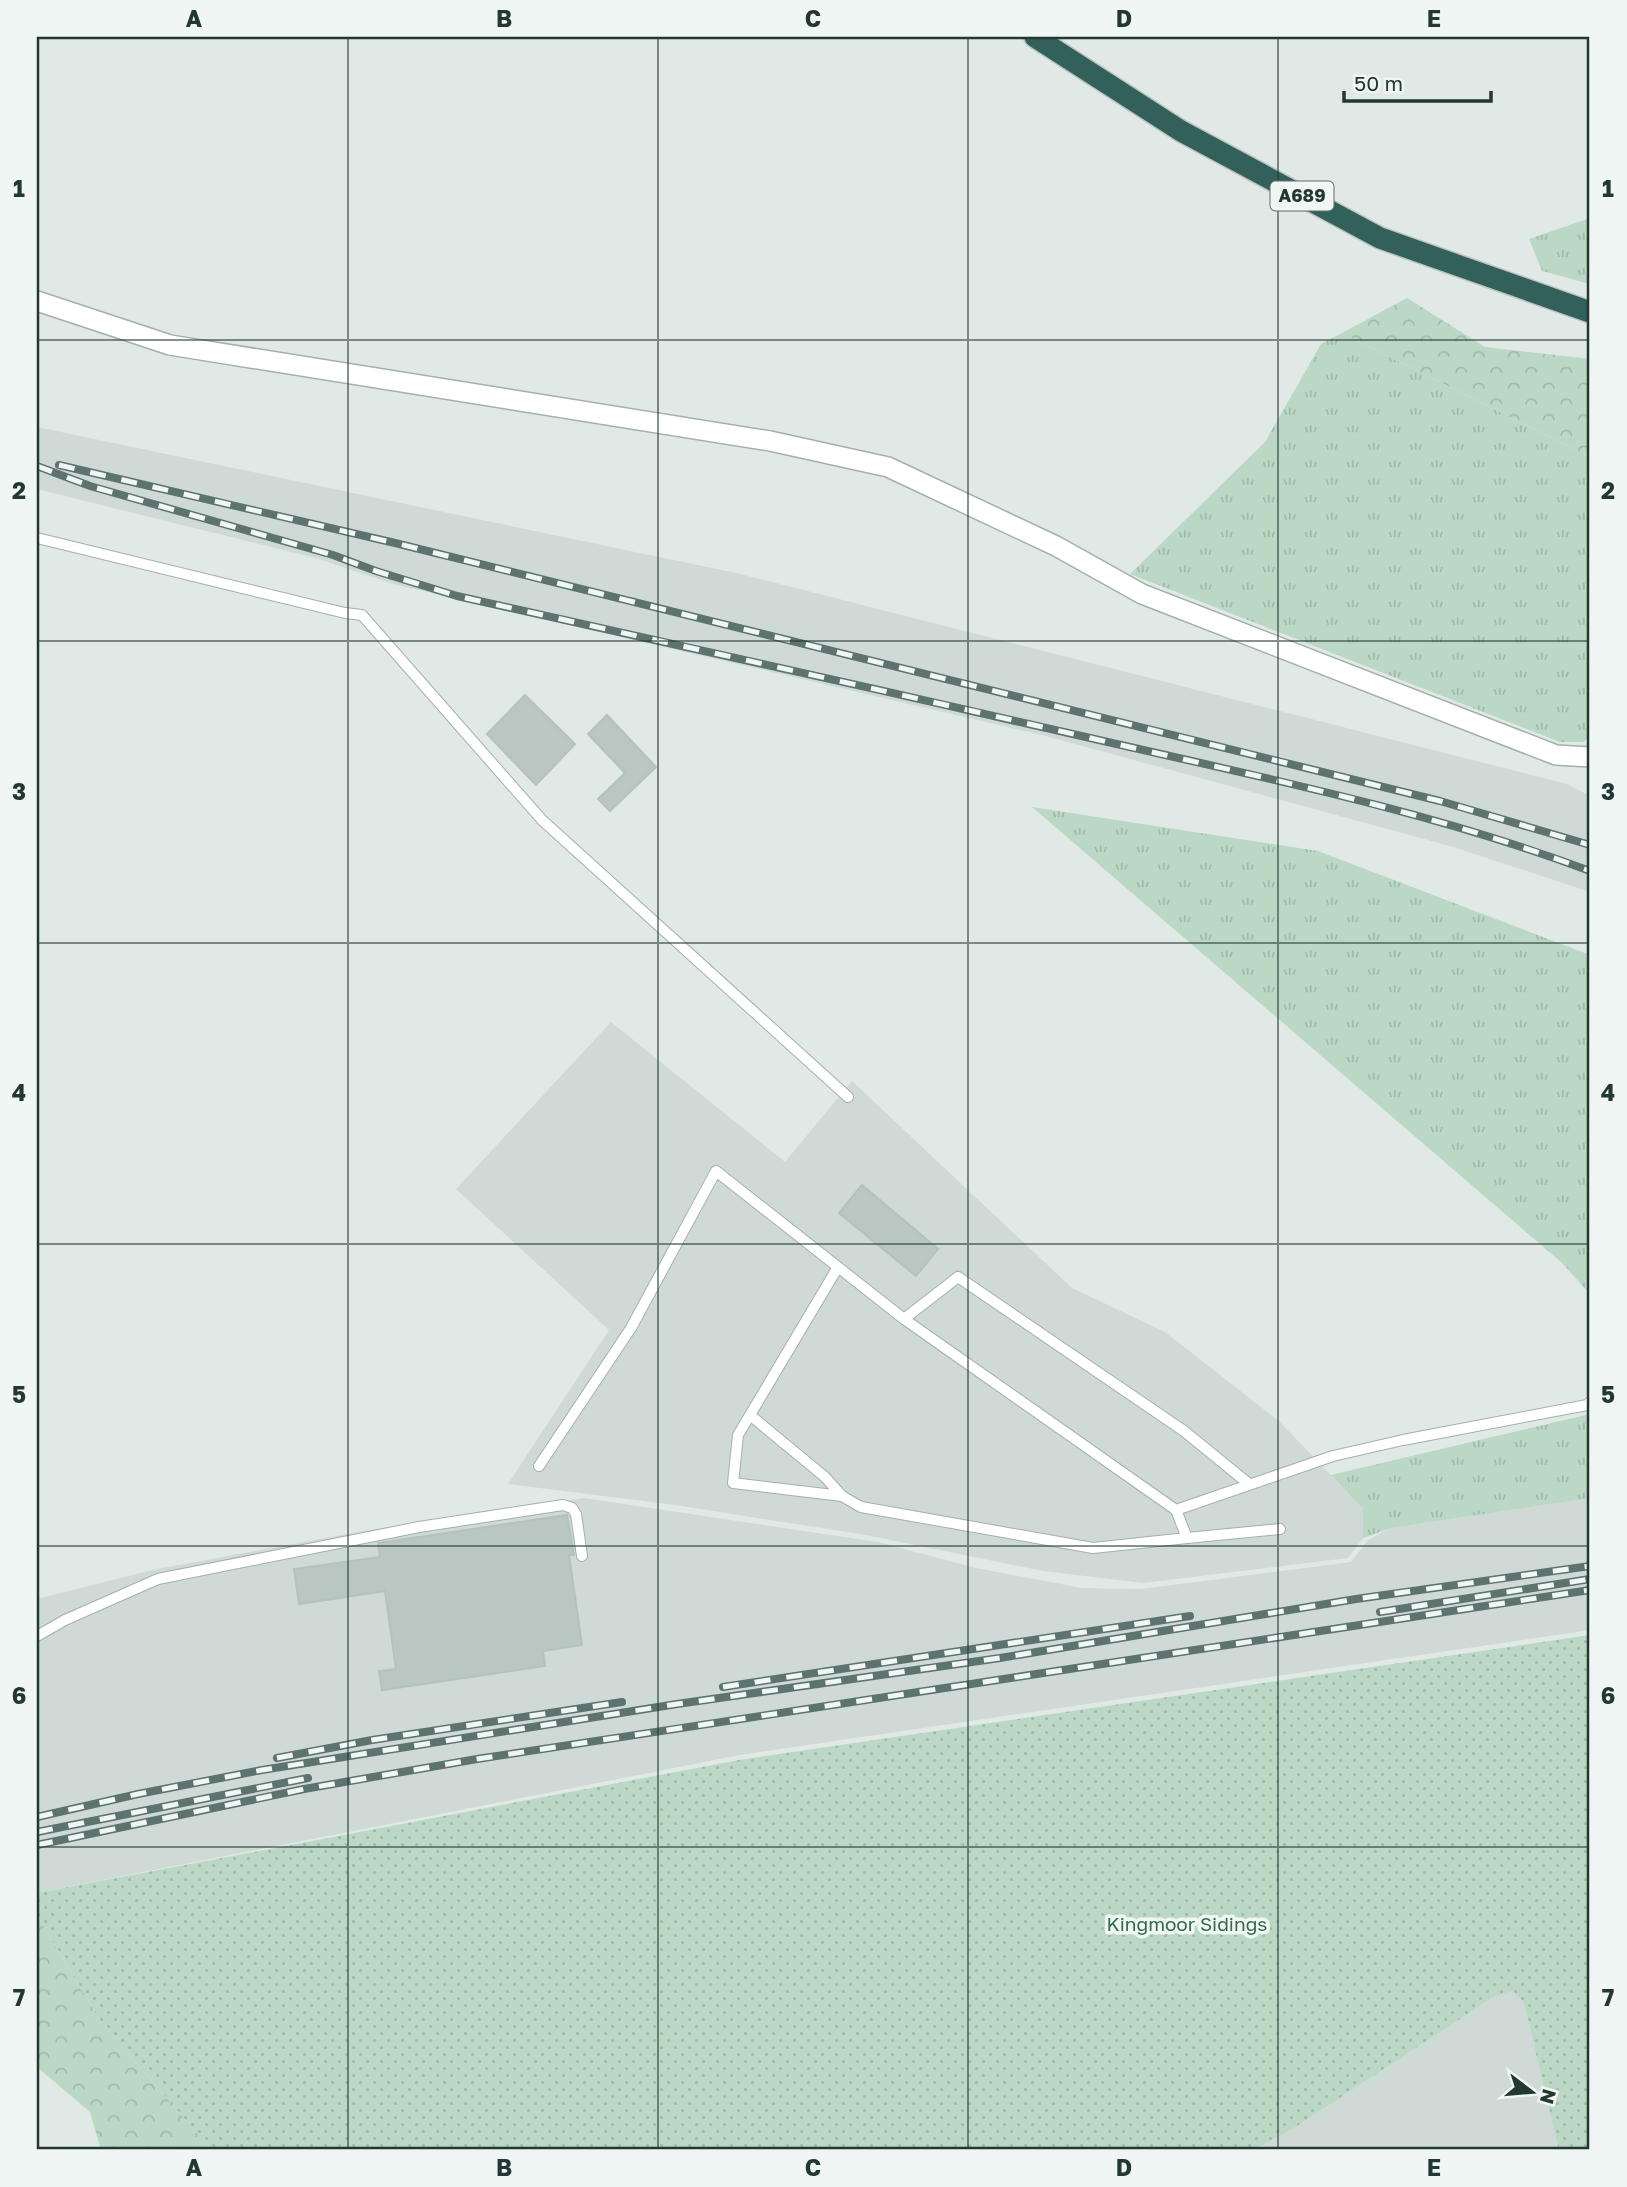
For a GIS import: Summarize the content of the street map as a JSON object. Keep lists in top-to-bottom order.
{
  "streets": {
    "highway": ["A689"]
  },
  "parks": ["Kingmoor Sidings"],
  "scale_bar": "50 m",
  "north": "right",
  "grid": {
    "columns": [
      "A",
      "B",
      "C",
      "D",
      "E"
    ],
    "rows": [
      "1",
      "2",
      "3",
      "4",
      "5",
      "6",
      "7"
    ]
  }
}
